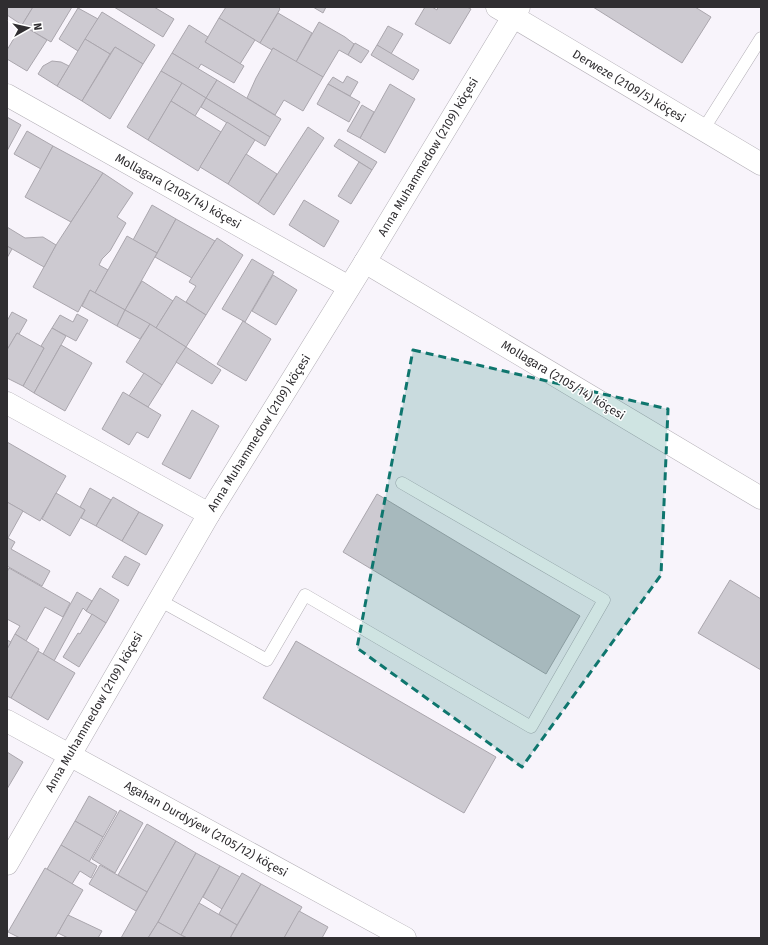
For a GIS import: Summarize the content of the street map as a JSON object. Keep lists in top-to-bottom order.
{
  "streets": {
    "street": [
      "Derweze (2109/5) köçesi",
      "Anna Muhammedow (2109) köçesi",
      "Mollagara (2105/14) köçesi",
      "Agahan Durdyýew (2105/12) köçesi"
    ]
  },
  "crossings": [
    ["Derweze (2109/5) köçesi", "Anna Muhammedow (2109) köçesi"],
    ["Anna Muhammedow (2109) köçesi", "Mollagara (2105/14) köçesi"],
    ["Anna Muhammedow (2109) köçesi", "Agahan Durdyýew (2105/12) köçesi"]
  ],
  "north": "right"
}
